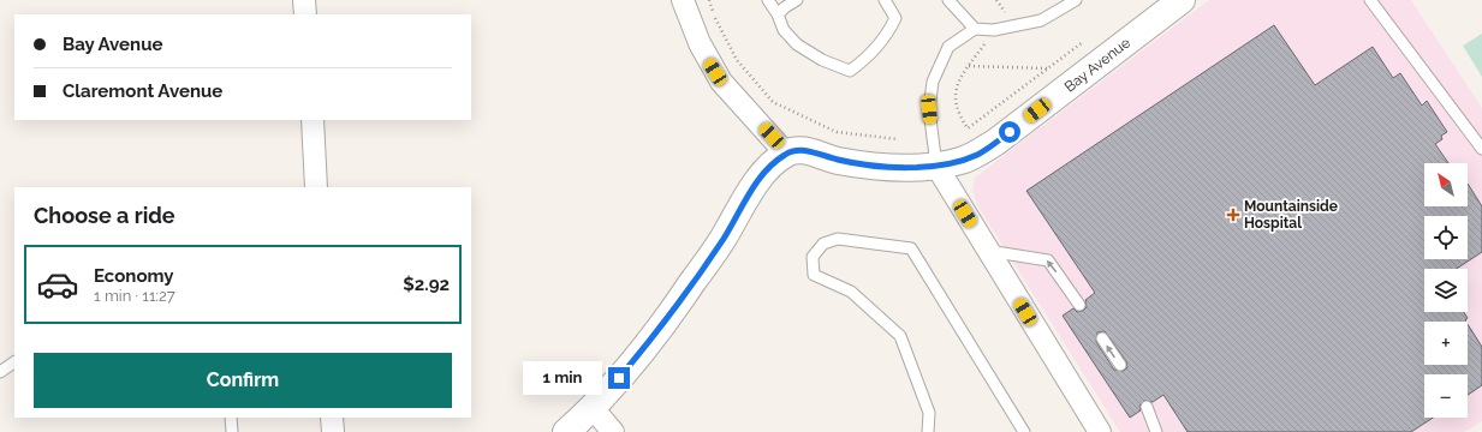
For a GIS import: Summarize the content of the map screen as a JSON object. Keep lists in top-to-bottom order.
{
  "streets": {
    "street": ["Bay Avenue"]
  },
  "places": {
    "health": ["Mountainside Hospital"]
  },
  "north": "top left",
  "page": {
    "banner": ["Bay Avenue", "Claremont Avenue"],
    "map_buttons": ["+", "−"],
    "heading": "Choose a ride",
    "list": [
      {
        "name": "Economy",
        "note": "1 min · 11:27",
        "value": "$2.92"
      }
    ],
    "buttons": "Confirm",
    "bubble": "1 min"
  }
}
